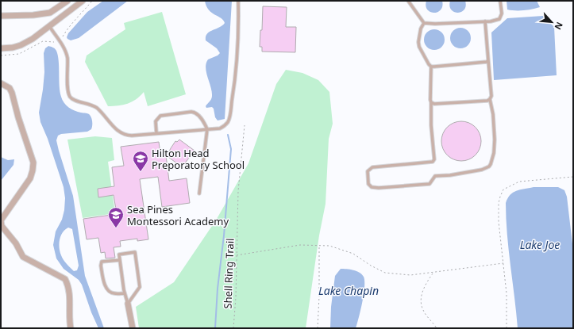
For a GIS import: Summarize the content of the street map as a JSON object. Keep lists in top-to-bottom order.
{
  "streets": {
    "path": ["Shell Ring Trail"]
  },
  "water": ["Lake Joe", "Lake Chapin"],
  "places": {
    "school or university": ["Hilton Head Preporatory School", "Sea Pines Montessori Academy"]
  },
  "north": "bottom right"
}
